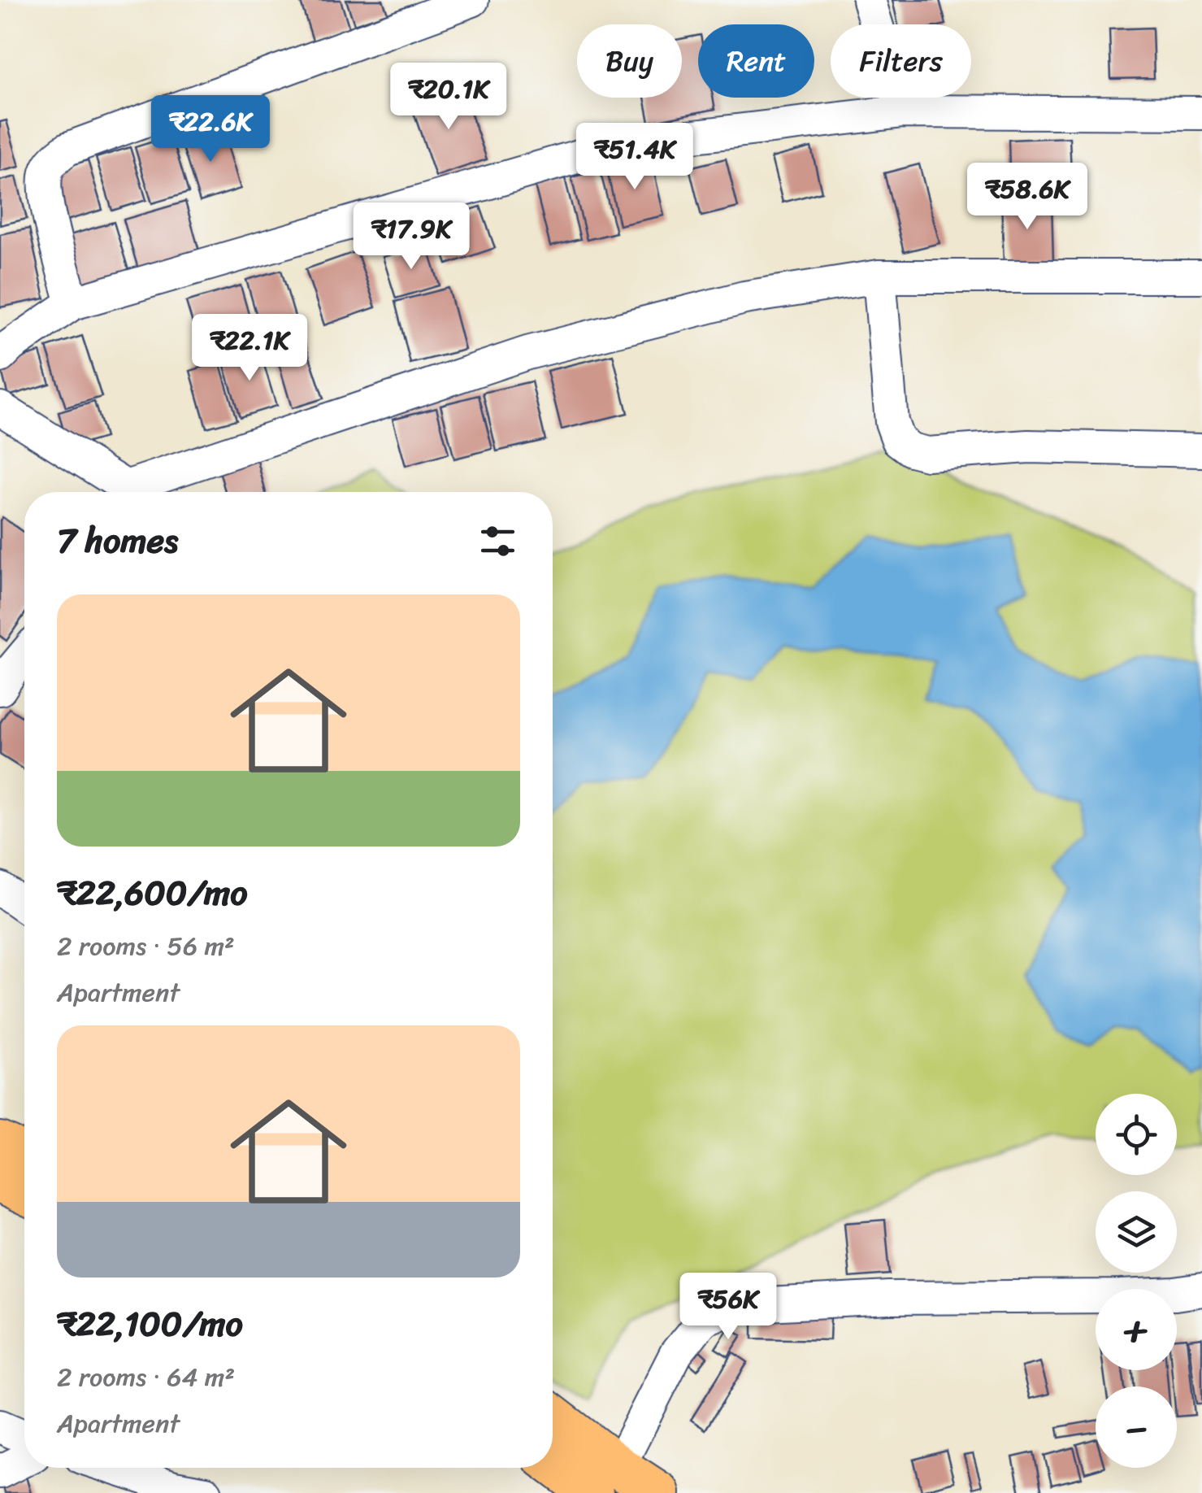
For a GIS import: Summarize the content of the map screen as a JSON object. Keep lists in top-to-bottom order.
{
  "page": {
    "chip": ["Buy", "Rent", "Filters"],
    "price": [
      "₹20.1K",
      "₹22.6K",
      "₹51.4K",
      "₹58.6K",
      "₹17.9K",
      "₹22.1K",
      "₹56K"
    ],
    "heading": "7 homes",
    "list": [
      {
        "name": "₹22,600/mo",
        "note": "2 rooms · 56 m² · Apartment"
      },
      {
        "name": "₹22,100/mo",
        "note": "2 rooms · 64 m² · Apartment"
      }
    ],
    "map_buttons": ["+", "−"]
  }
}
